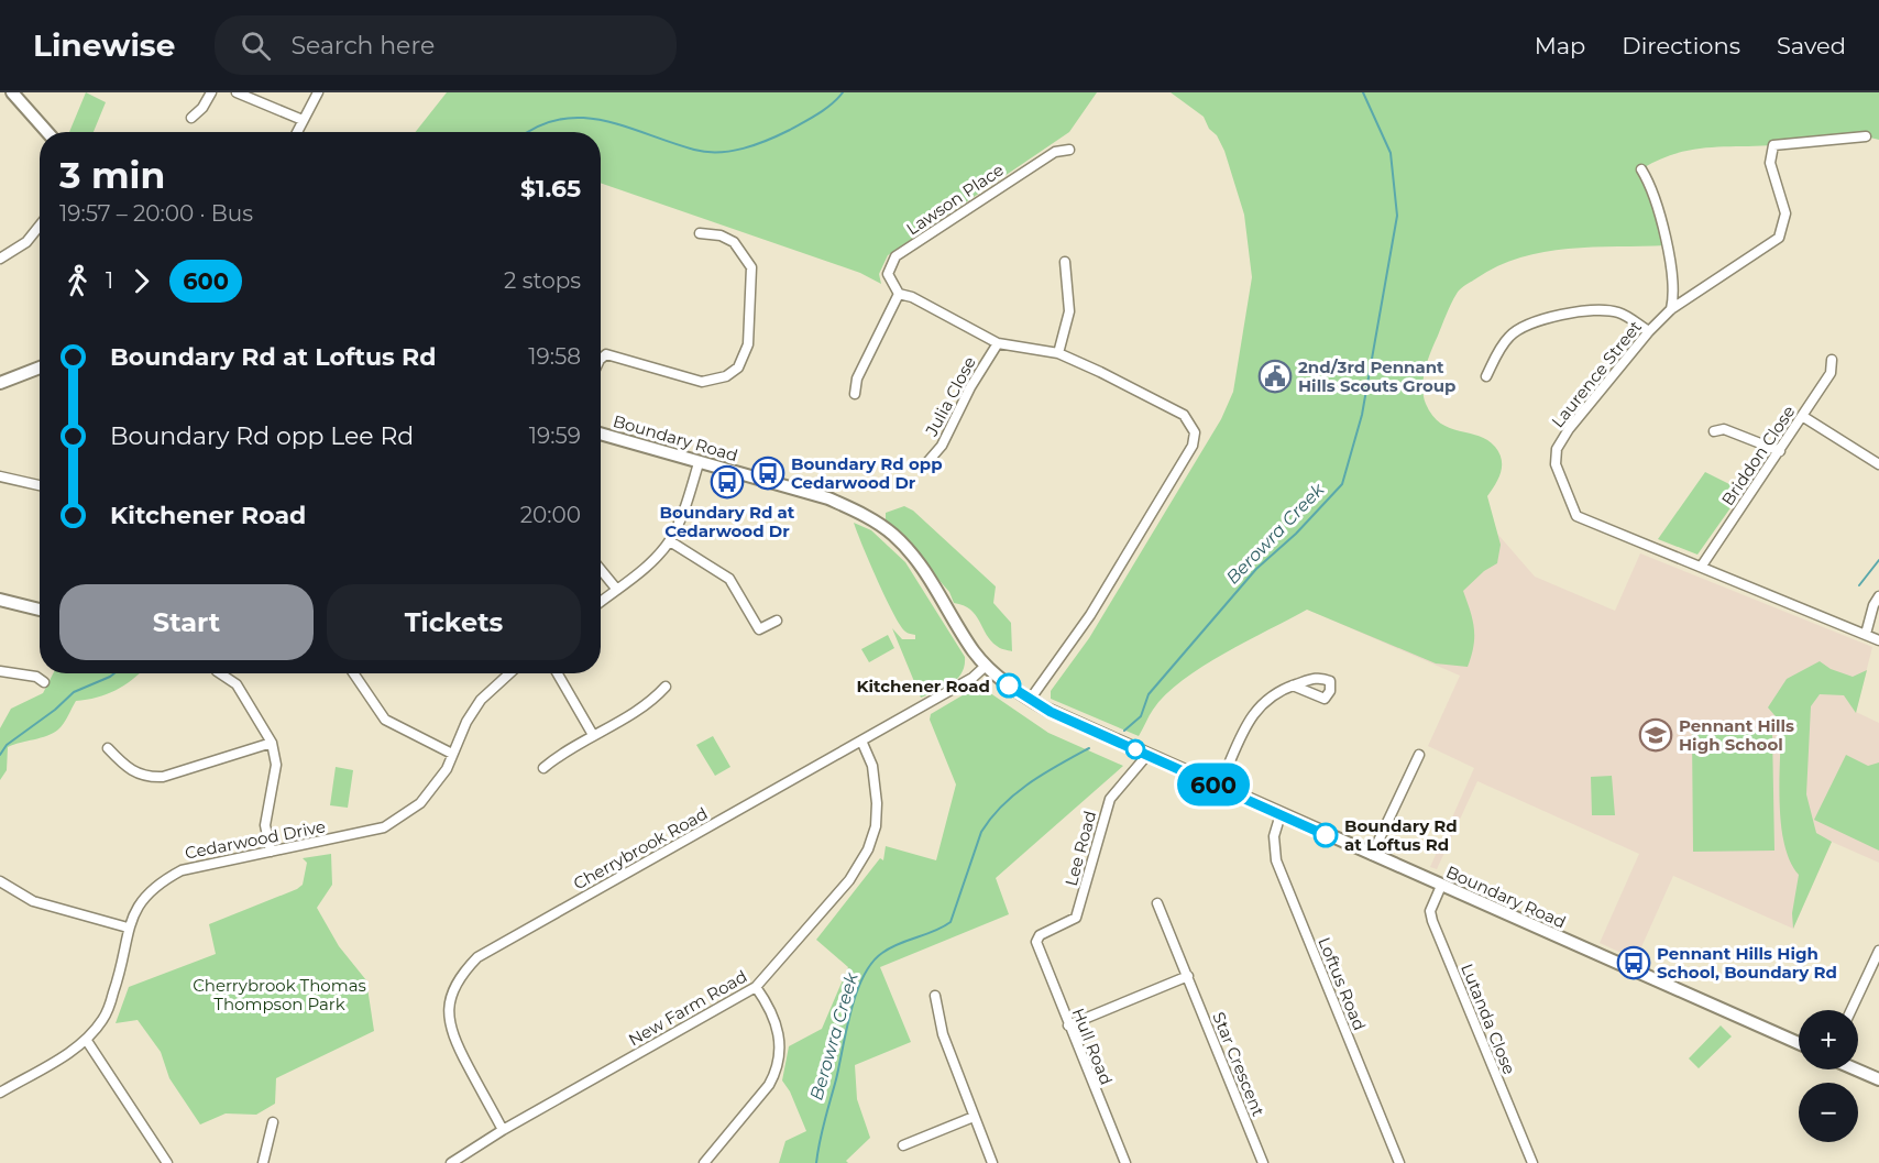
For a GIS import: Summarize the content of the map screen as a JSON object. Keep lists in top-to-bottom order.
{
  "streets": {
    "main road": ["Boundary Road"],
    "street": [
      "Lawson Place",
      "Laurence Street",
      "Julia Close",
      "Briddon Close",
      "Cedarwood Drive",
      "Cherrybrook Road",
      "Lee Road",
      "Loftus Road",
      "New Farm Road",
      "Lutanda Close",
      "Hull Road",
      "Star Crescent"
    ]
  },
  "crossings": [
    ["Laurence Street", "Briddon Close"],
    ["Boundary Road", "Cherrybrook Road"],
    ["Boundary Road", "Lee Road"],
    ["Boundary Road", "Loftus Road"],
    ["Boundary Road", "Lutanda Close"],
    ["Cherrybrook Road", "New Farm Road"],
    ["Lee Road", "Hull Road"]
  ],
  "water": ["Berowra Creek"],
  "parks": ["Cherrybrook Thomas Thompson Park"],
  "places": {
    "public building": ["2nd/3rd Pennant Hills Scouts Group"],
    "bus stop": ["Boundary Rd opp Cedarwood Dr", "Boundary Rd at Cedarwood Dr", "Pennant Hills High School, Boundary Rd"],
    "other": ["Kitchener Road", "Boundary Rd at Loftus Rd"],
    "school or university": ["Pennant Hills High School"]
  },
  "lines": ["bus line 600"],
  "page": {
    "header": "Linewise",
    "search": "Search here",
    "nav": ["Map", "Directions", "Saved"],
    "on_map": "600",
    "heading": ["3 min", "19:57 – 20:00 · Bus", "$1.65"],
    "legs": ["1", "600", "2 stops"],
    "list": [
      {
        "name": "Boundary Rd at Loftus Rd",
        "value": "19:58"
      },
      {
        "name": "Boundary Rd opp Lee Rd",
        "value": "19:59"
      },
      {
        "name": "Kitchener Road",
        "value": "20:00"
      }
    ],
    "buttons": ["Start", "Tickets"],
    "map_buttons": ["+", "−"]
  }
}
